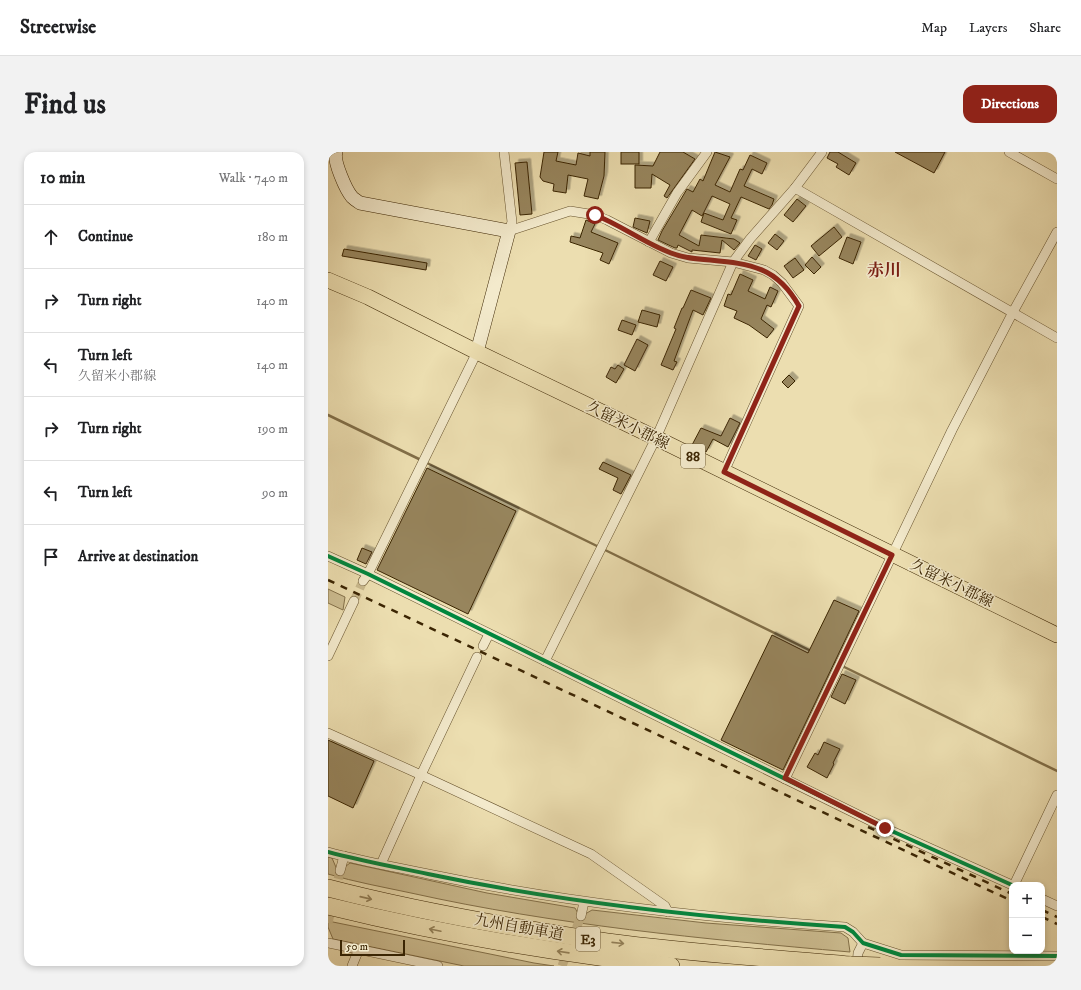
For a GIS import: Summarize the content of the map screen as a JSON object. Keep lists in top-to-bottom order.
{
  "streets": {
    "highway": ["九州自動車道", "E3"],
    "main road": ["久留米小郡線", "88"]
  },
  "districts": ["赤川"],
  "scale_bar": "50 m",
  "page": {
    "header": "Streetwise",
    "nav": ["Map", "Layers", "Share"],
    "buttons": "Directions",
    "title": "Find us",
    "heading": ["10 min", "Walk · 740 m"],
    "list": [
      ["Continue", "180 m"],
      ["Turn right", "140 m"],
      ["Turn left", "久留米小郡線", "140 m"],
      ["Turn right", "190 m"],
      ["Turn left", "90 m"],
      "Arrive at destination"
    ],
    "map_buttons": ["+", "−"],
    "scale": "50 m"
  }
}
